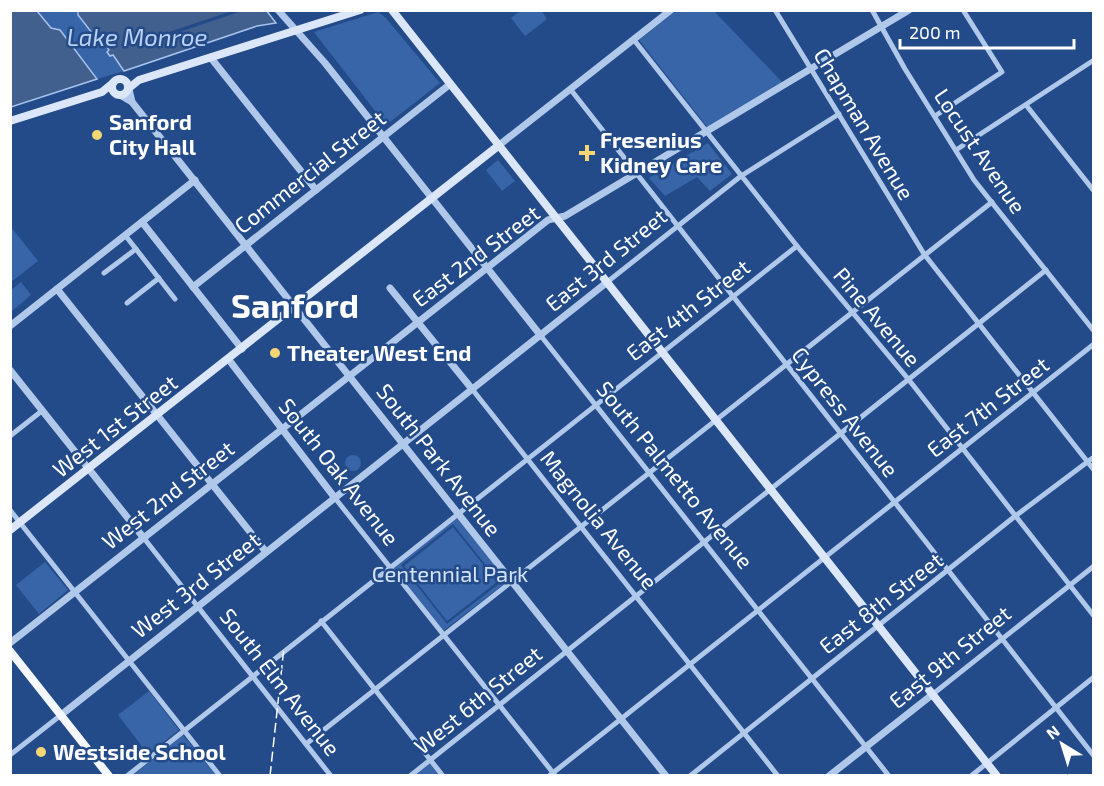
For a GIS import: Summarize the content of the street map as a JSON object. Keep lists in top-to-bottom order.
{
  "streets": {
    "main road": ["West 1st Street"],
    "street": [
      "Chapman Avenue",
      "Locust Avenue",
      "Commercial Street",
      "East 2nd Street",
      "East 3rd Street",
      "East 4th Street",
      "Pine Avenue",
      "East 7th Street",
      "Cypress Avenue",
      "South Park Avenue",
      "South Oak Avenue",
      "South Palmetto Avenue",
      "West 2nd Street",
      "Magnolia Avenue",
      "West 3rd Street",
      "East 8th Street",
      "East 9th Street",
      "South Elm Avenue",
      "West 6th Street"
    ]
  },
  "crossings": [
    ["Chapman Avenue", "East 2nd Street"],
    ["Chapman Avenue", "East 3rd Street"],
    ["Chapman Avenue", "East 7th Street"],
    ["Chapman Avenue", "East 8th Street"],
    ["Chapman Avenue", "West 6th Street"],
    ["Locust Avenue", "East 2nd Street"],
    ["Locust Avenue", "West 6th Street"],
    ["Commercial Street", "South Park Avenue"],
    ["Commercial Street", "South Palmetto Avenue"],
    ["East 2nd Street", "Pine Avenue"],
    ["East 2nd Street", "Cypress Avenue"],
    ["East 2nd Street", "South Park Avenue"],
    ["East 2nd Street", "South Palmetto Avenue"],
    ["East 2nd Street", "West 2nd Street"],
    ["East 2nd Street", "Magnolia Avenue"],
    ["East 3rd Street", "Pine Avenue"],
    ["East 3rd Street", "Cypress Avenue"],
    ["East 3rd Street", "South Park Avenue"],
    ["East 3rd Street", "South Palmetto Avenue"],
    ["East 3rd Street", "Magnolia Avenue"],
    ["East 3rd Street", "West 3rd Street"],
    ["East 4th Street", "Pine Avenue"],
    ["East 4th Street", "Cypress Avenue"],
    ["East 4th Street", "South Park Avenue"],
    ["East 4th Street", "South Oak Avenue"],
    ["East 4th Street", "South Palmetto Avenue"],
    ["East 4th Street", "Magnolia Avenue"],
    ["East 4th Street", "South Elm Avenue"],
    ["Pine Avenue", "East 7th Street"],
    ["Pine Avenue", "East 8th Street"],
    ["Pine Avenue", "East 9th Street"],
    ["Pine Avenue", "West 6th Street"],
    ["East 7th Street", "Cypress Avenue"],
    ["East 7th Street", "South Park Avenue"],
    ["East 7th Street", "South Oak Avenue"],
    ["East 7th Street", "South Palmetto Avenue"],
    ["East 7th Street", "Magnolia Avenue"],
    ["Cypress Avenue", "East 8th Street"],
    ["Cypress Avenue", "East 9th Street"],
    ["Cypress Avenue", "West 6th Street"],
    ["West 1st Street", "South Park Avenue"],
    ["West 1st Street", "South Oak Avenue"],
    ["West 1st Street", "South Palmetto Avenue"],
    ["West 1st Street", "South Elm Avenue"],
    ["South Park Avenue", "West 2nd Street"],
    ["South Park Avenue", "West 3rd Street"],
    ["South Park Avenue", "West 6th Street"],
    ["South Oak Avenue", "West 2nd Street"],
    ["South Oak Avenue", "West 3rd Street"],
    ["South Oak Avenue", "West 6th Street"],
    ["South Palmetto Avenue", "East 8th Street"],
    ["South Palmetto Avenue", "East 9th Street"],
    ["South Palmetto Avenue", "West 6th Street"],
    ["West 2nd Street", "South Elm Avenue"],
    ["Magnolia Avenue", "East 8th Street"],
    ["Magnolia Avenue", "West 6th Street"],
    ["West 3rd Street", "South Elm Avenue"]
  ],
  "districts": ["Sanford"],
  "water": ["Lake Monroe"],
  "parks": ["Centennial Park"],
  "places": {
    "other": ["Sanford City Hall", "Theater West End", "Westside School"],
    "health": ["Fresenius Kidney Care"]
  },
  "scale_bar": "200 m",
  "north": "top left"
}
